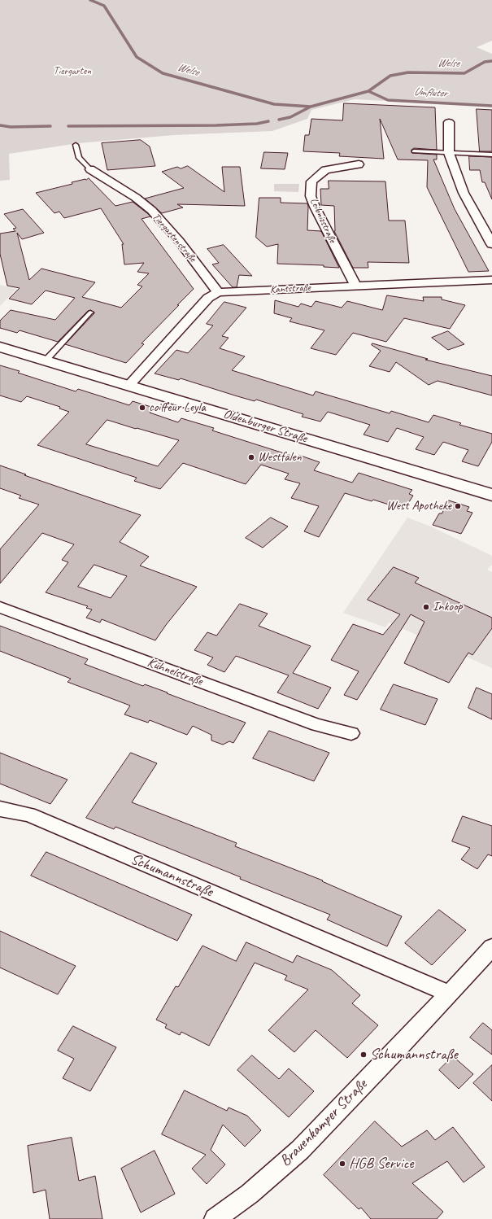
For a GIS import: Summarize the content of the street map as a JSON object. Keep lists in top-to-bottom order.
{
  "streets": {
    "main road": ["Oldenburger Straße"],
    "street": [
      "Leibnizstraße",
      "Tiergartenstraße",
      "Kantstraße",
      "Kühnelstraße",
      "Schumannstraße",
      "Brauenkamper Straße"
    ]
  },
  "crossings": [
    ["Leibnizstraße", "Kantstraße"],
    ["Tiergartenstraße", "Kantstraße"],
    ["Schumannstraße", "Brauenkamper Straße"]
  ],
  "water": ["Welse", "Umfluter"],
  "parks": ["Tiergarten"],
  "places": [
    "coiffeur Leyla",
    "Westfalen",
    "West Apotheke",
    "Inkoop",
    "Schumannstraße",
    "HGB Service"
  ]
}
